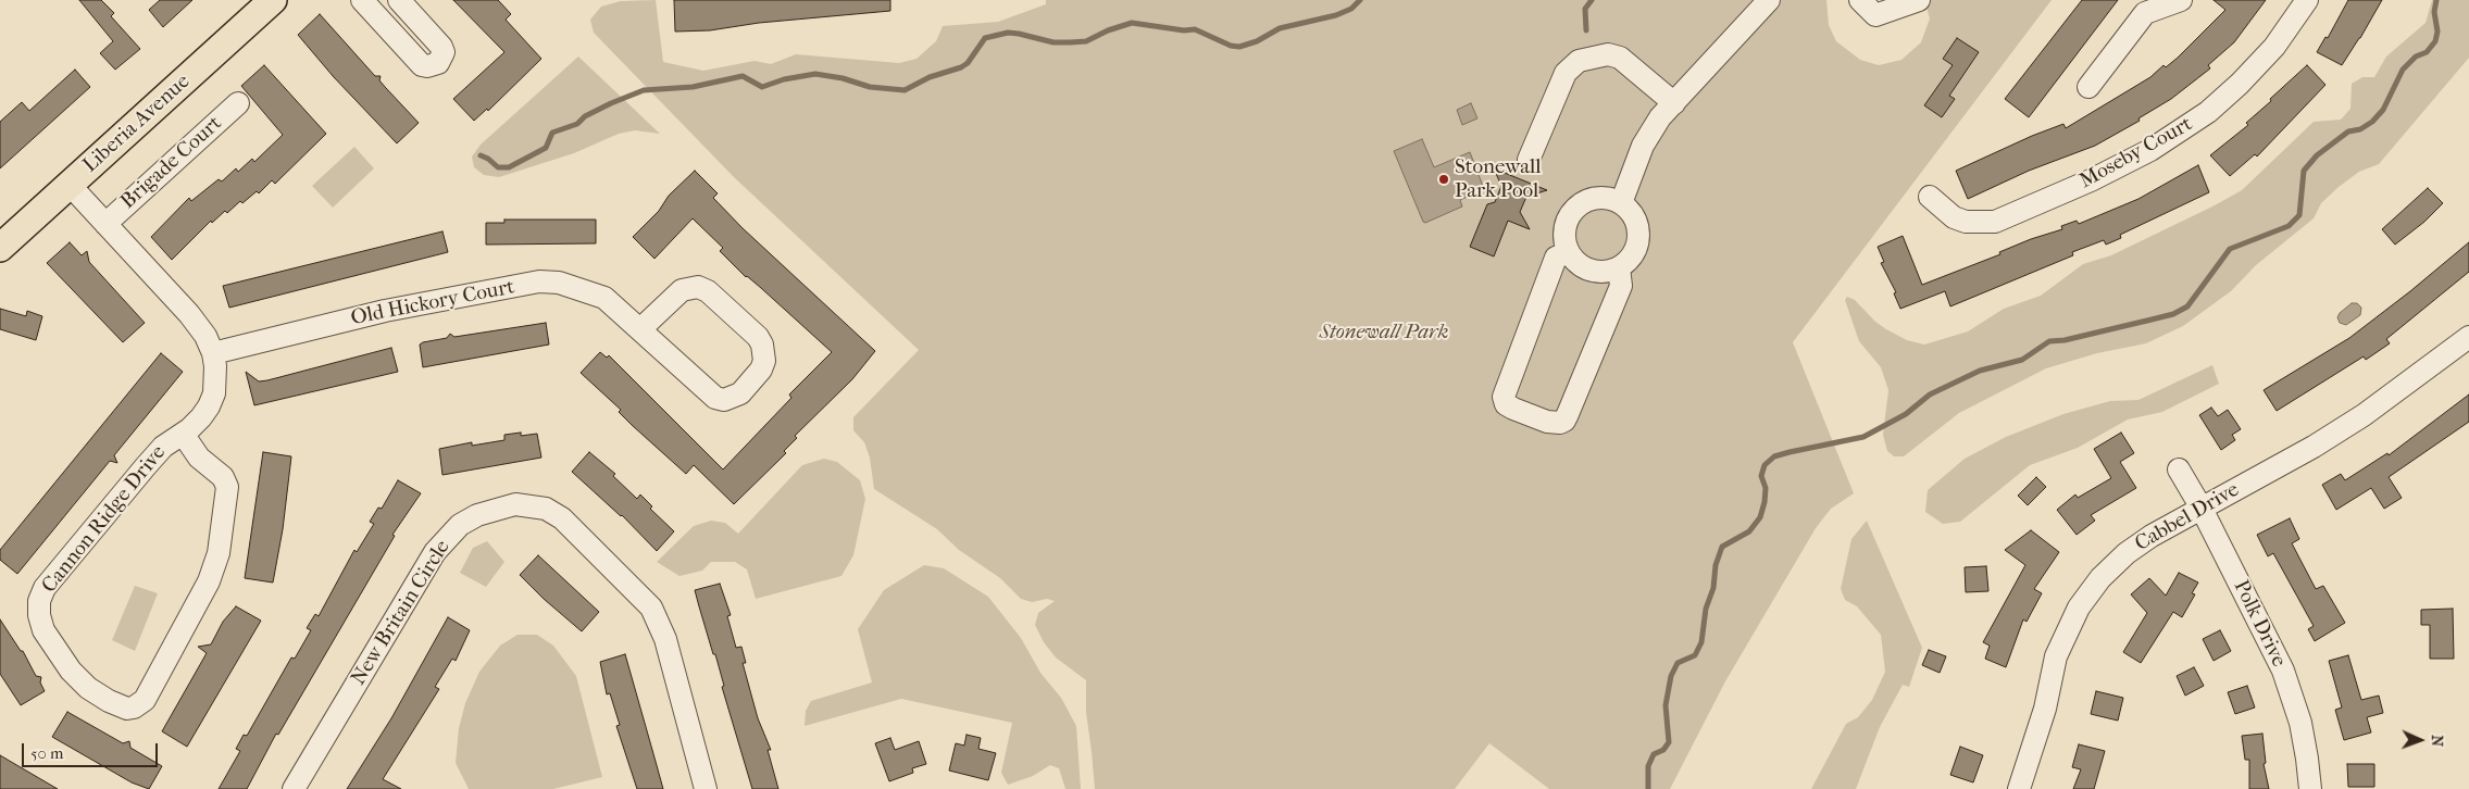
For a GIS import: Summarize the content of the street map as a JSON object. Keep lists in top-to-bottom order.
{
  "streets": {
    "main road": ["Liberia Avenue"],
    "street": [
      "Moseby Court",
      "Brigade Court",
      "Old Hickory Court",
      "Cabbel Drive",
      "Cannon Ridge Drive",
      "New Britain Circle",
      "Polk Drive"
    ]
  },
  "crossings": [
    ["Liberia Avenue", "Cannon Ridge Drive"],
    ["Brigade Court", "Cannon Ridge Drive"],
    ["Old Hickory Court", "Cannon Ridge Drive"],
    ["Cabbel Drive", "Polk Drive"]
  ],
  "parks": ["Stonewall Park"],
  "places": ["Stonewall Park Pool"],
  "scale_bar": "50 m",
  "north": "right"
}
